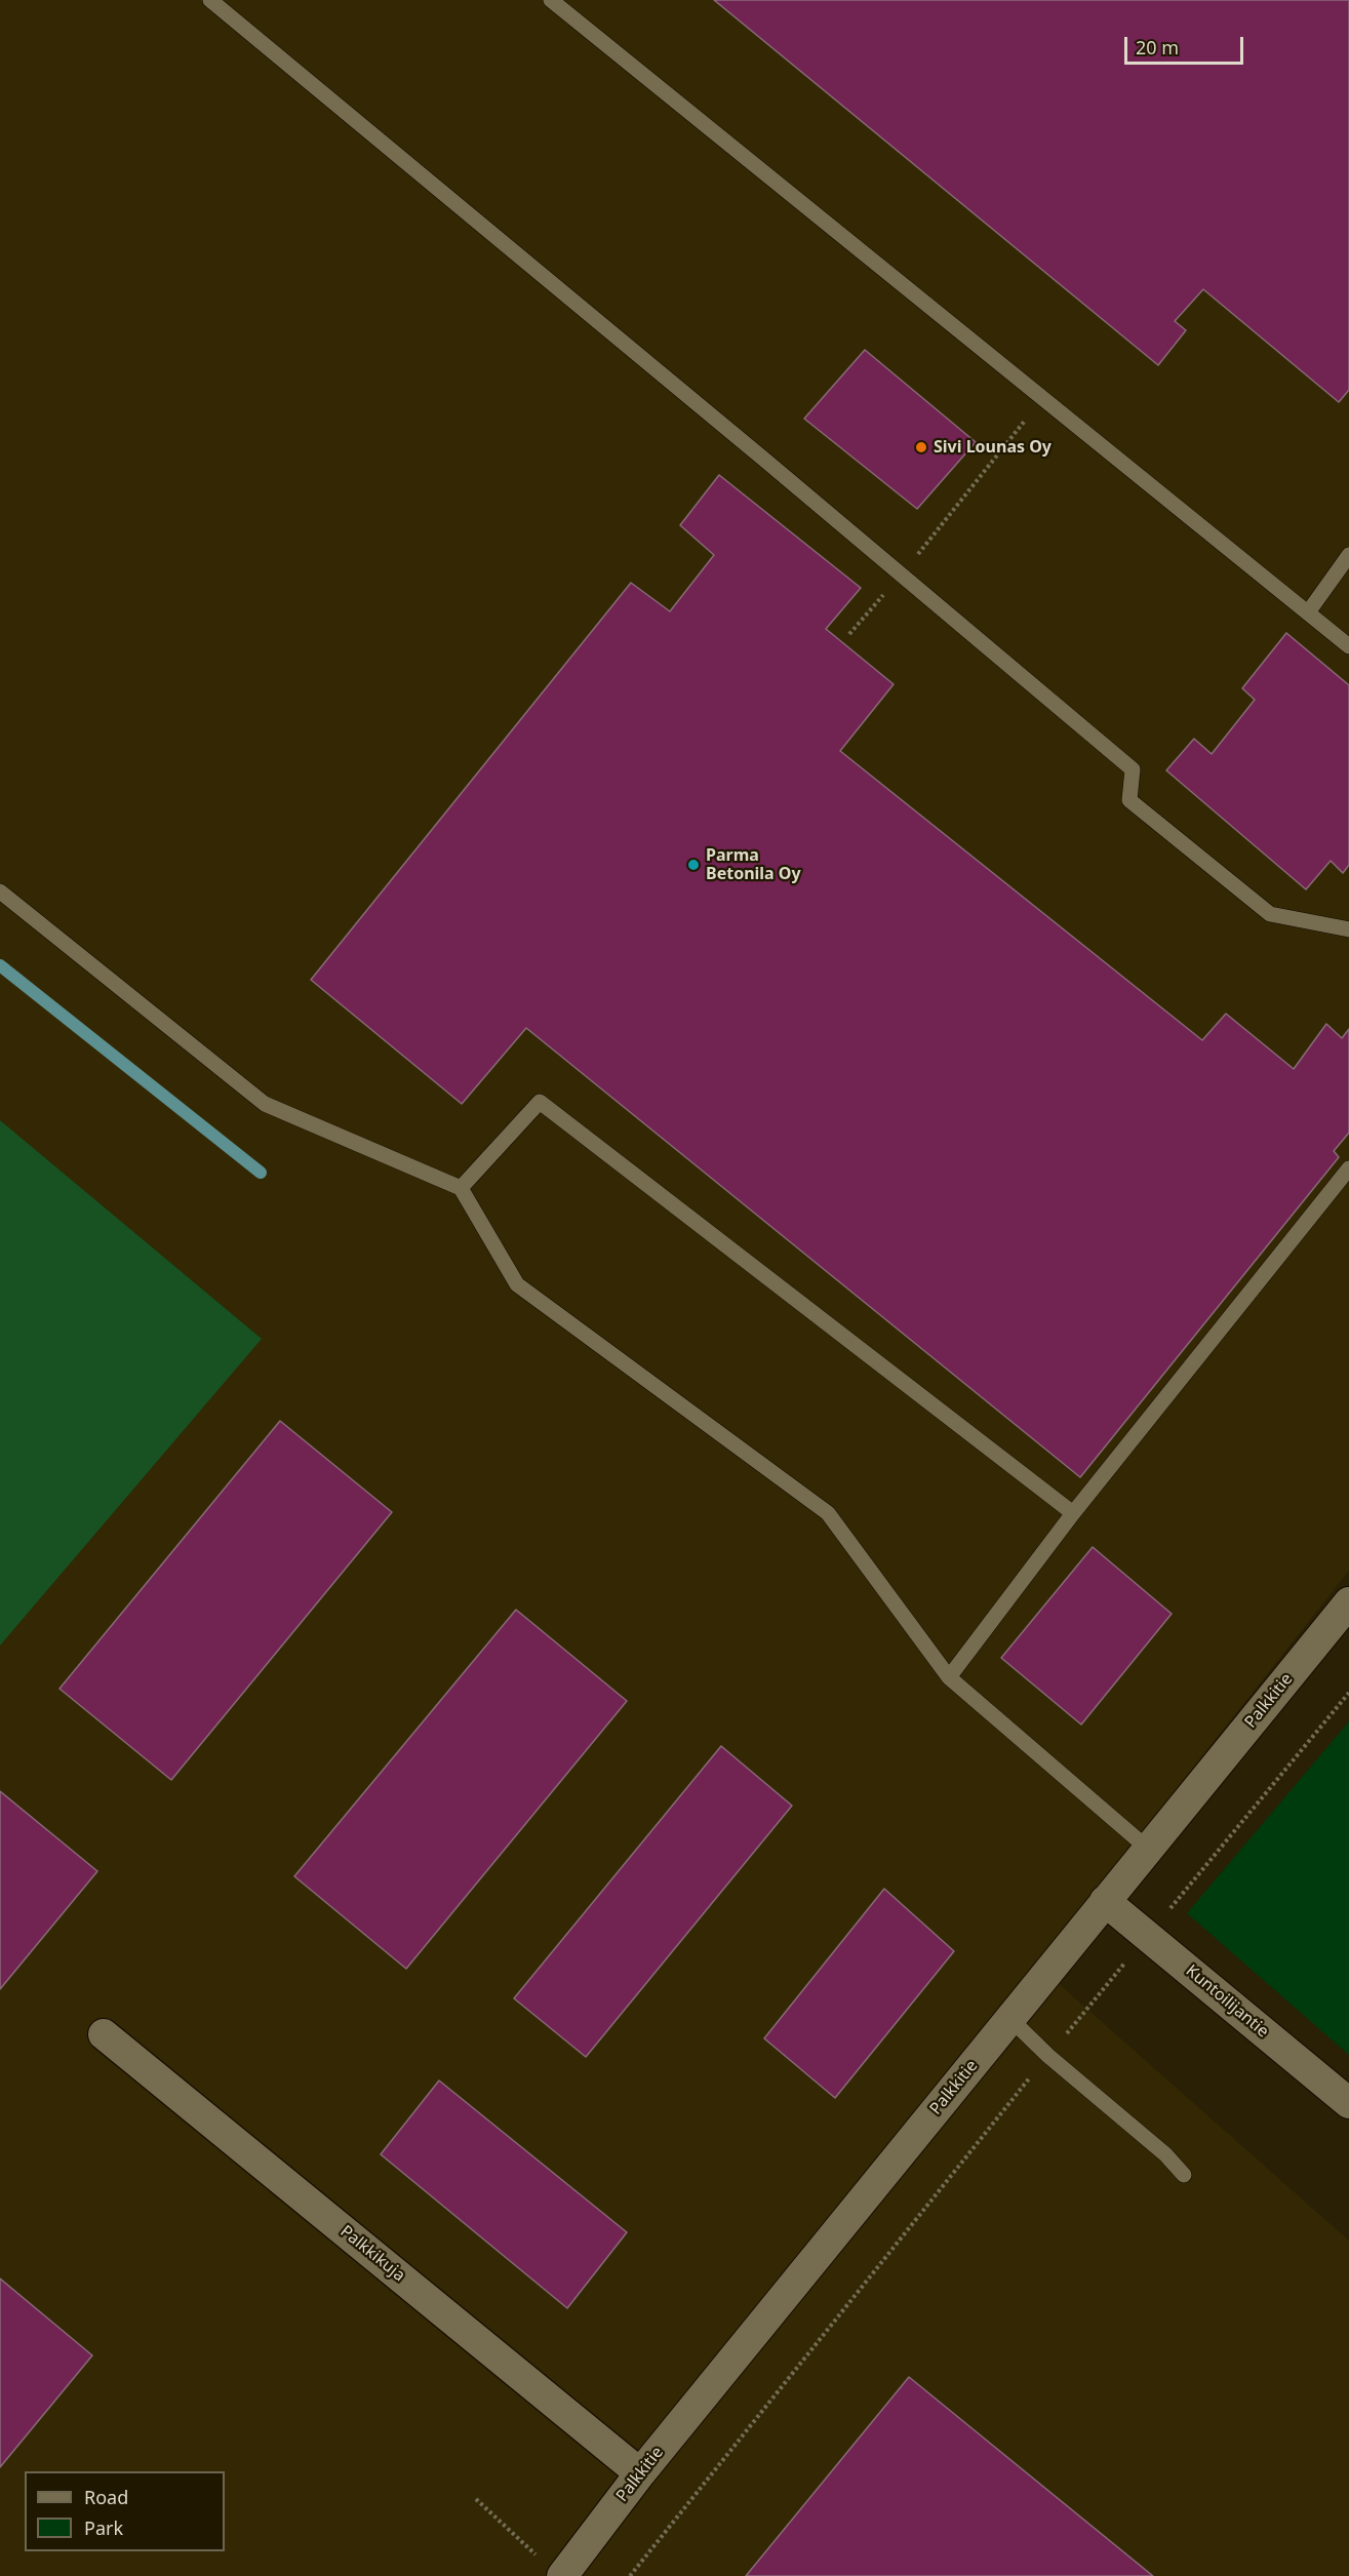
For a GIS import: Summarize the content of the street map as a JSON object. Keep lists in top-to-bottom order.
{
  "streets": {
    "street": ["Palkkitie", "Kuntoilijantie", "Palkkikuja"]
  },
  "crossings": [
    ["Palkkitie", "Kuntoilijantie"],
    ["Palkkitie", "Palkkikuja"]
  ],
  "places": ["Sivi Lounas Oy", "Parma Betonila Oy"],
  "legend": ["Road", "Park"],
  "scale_bar": "20 m"
}
